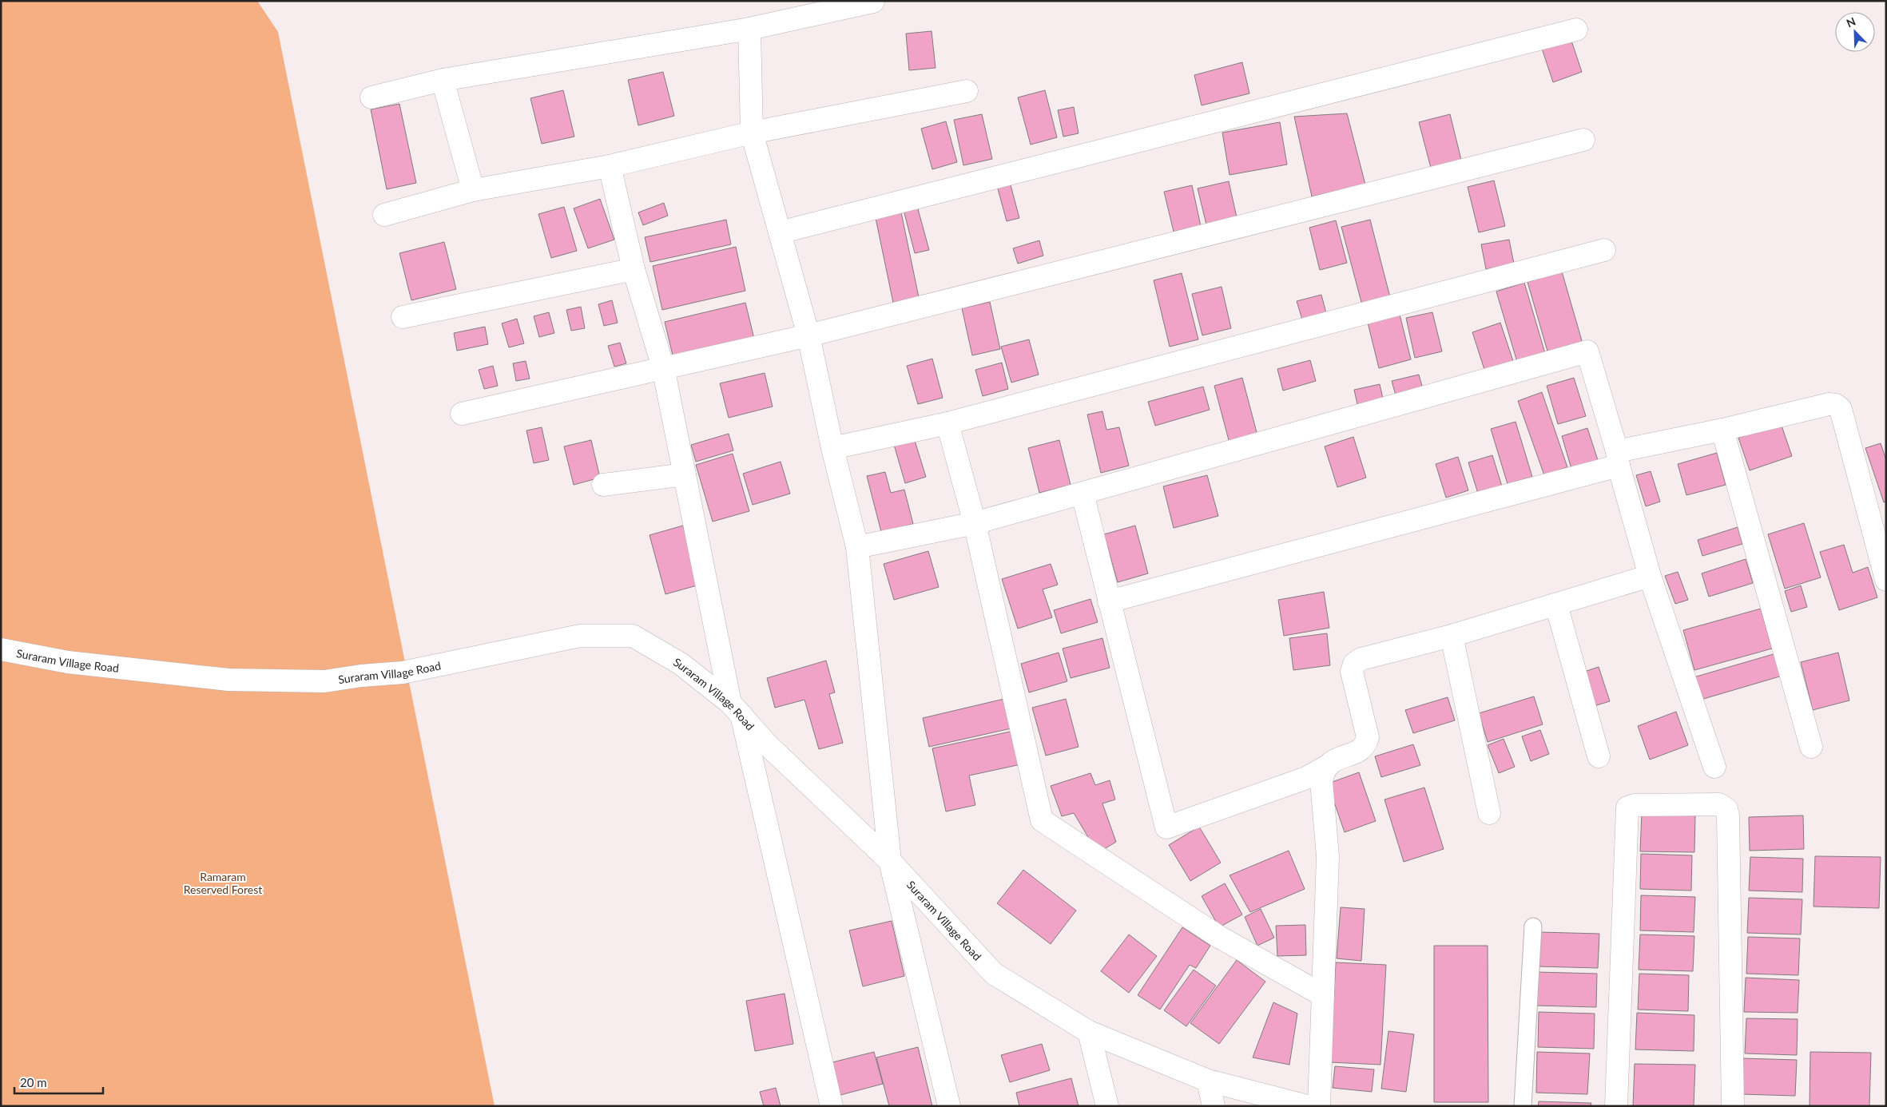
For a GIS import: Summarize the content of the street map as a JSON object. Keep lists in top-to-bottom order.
{
  "streets": {
    "street": ["Suraram Village Road"]
  },
  "parks": ["Ramaram Reserved Forest"],
  "scale_bar": "20 m",
  "north": "top left"
}
